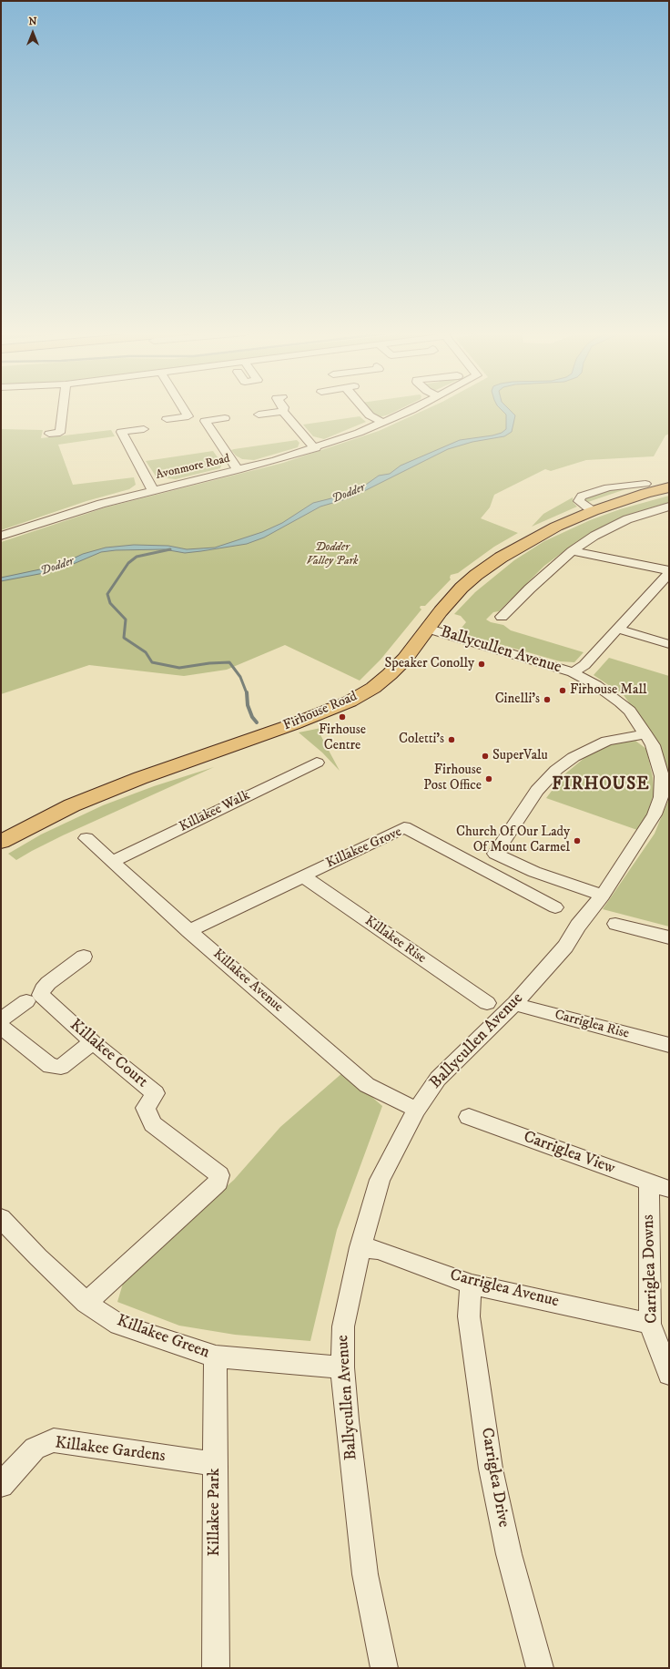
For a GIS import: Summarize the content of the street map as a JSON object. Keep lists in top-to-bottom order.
{
  "streets": {
    "main road": ["Firhouse Road"],
    "street": [
      "Avonmore Road",
      "Ballycullen Avenue",
      "Killakee Walk",
      "Killakee Grove",
      "Killakee Rise",
      "Killakee Avenue",
      "Carriglea Rise",
      "Killakee Court",
      "Carriglea View",
      "Carriglea Downs",
      "Carriglea Avenue",
      "Killakee Green",
      "Killakee Gardens",
      "Carriglea Drive",
      "Killakee Park"
    ]
  },
  "crossings": [
    ["Ballycullen Avenue", "Firhouse Road"],
    ["Ballycullen Avenue", "Killakee Avenue"],
    ["Ballycullen Avenue", "Carriglea Rise"],
    ["Ballycullen Avenue", "Carriglea Avenue"],
    ["Ballycullen Avenue", "Killakee Green"],
    ["Killakee Walk", "Killakee Avenue"],
    ["Killakee Grove", "Killakee Rise"],
    ["Killakee Grove", "Killakee Avenue"],
    ["Killakee Court", "Killakee Green"],
    ["Carriglea View", "Carriglea Downs"],
    ["Carriglea Downs", "Carriglea Avenue"],
    ["Carriglea Avenue", "Carriglea Drive"],
    ["Killakee Green", "Killakee Park"],
    ["Killakee Gardens", "Killakee Park"]
  ],
  "districts": ["FIRHOUSE"],
  "water": ["Dodder"],
  "parks": ["Dodder Valley Park"],
  "places": [
    "Speaker Conolly",
    "Firhouse Mall",
    "Cinelli's",
    "Firhouse Centre",
    "Coletti's",
    "SuperValu",
    "Firhouse Post Office",
    "Church Of Our Lady Of Mount Carmel"
  ],
  "north": "top"
}
